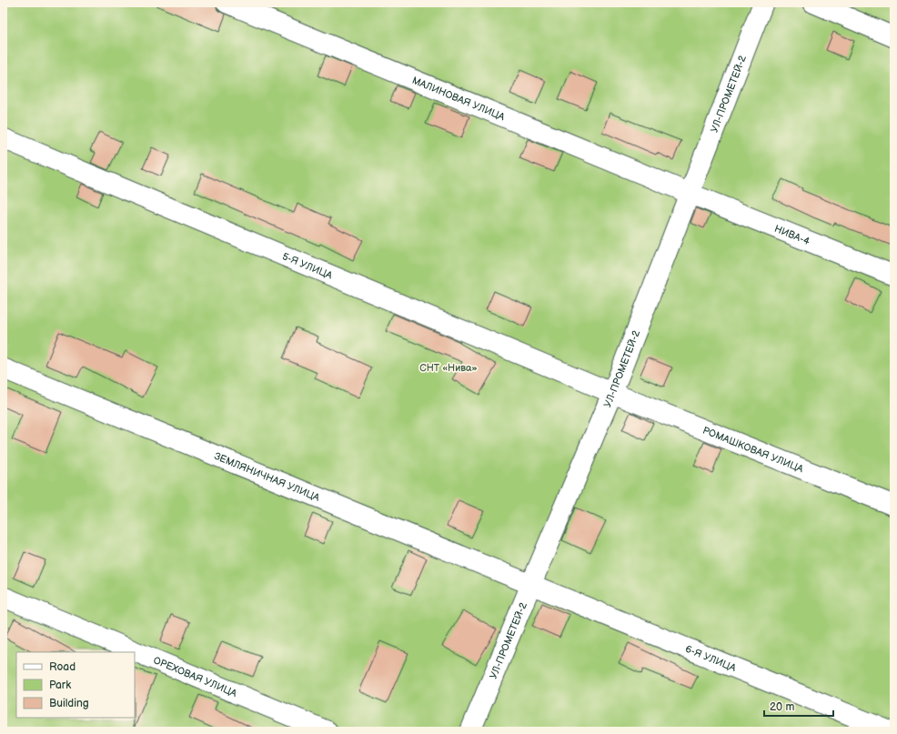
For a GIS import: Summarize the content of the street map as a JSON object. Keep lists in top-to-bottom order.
{
  "streets": {
    "street": [
      "УЛ-ПРОМЕТЕЙ-2",
      "МАЛИНОВАЯ УЛИЦА",
      "НИВА-4",
      "5-Я УЛИЦА",
      "РОМАШКОВАЯ УЛИЦА",
      "ЗЕМЛЯНИЧНАЯ УЛИЦА",
      "6-Я УЛИЦА",
      "ОРЕХОВАЯ УЛИЦА"
    ]
  },
  "crossings": [
    ["УЛ-ПРОМЕТЕЙ-2", "МАЛИНОВАЯ УЛИЦА"],
    ["УЛ-ПРОМЕТЕЙ-2", "НИВА-4"],
    ["УЛ-ПРОМЕТЕЙ-2", "5-Я УЛИЦА"],
    ["УЛ-ПРОМЕТЕЙ-2", "РОМАШКОВАЯ УЛИЦА"],
    ["УЛ-ПРОМЕТЕЙ-2", "ЗЕМЛЯНИЧНАЯ УЛИЦА"],
    ["УЛ-ПРОМЕТЕЙ-2", "6-Я УЛИЦА"],
    ["МАЛИНОВАЯ УЛИЦА", "НИВА-4"],
    ["5-Я УЛИЦА", "РОМАШКОВАЯ УЛИЦА"],
    ["ЗЕМЛЯНИЧНАЯ УЛИЦА", "6-Я УЛИЦА"]
  ],
  "parks": ["СНТ «Нива»"],
  "legend": ["Road", "Park", "Building"],
  "scale_bar": "20 m"
}
